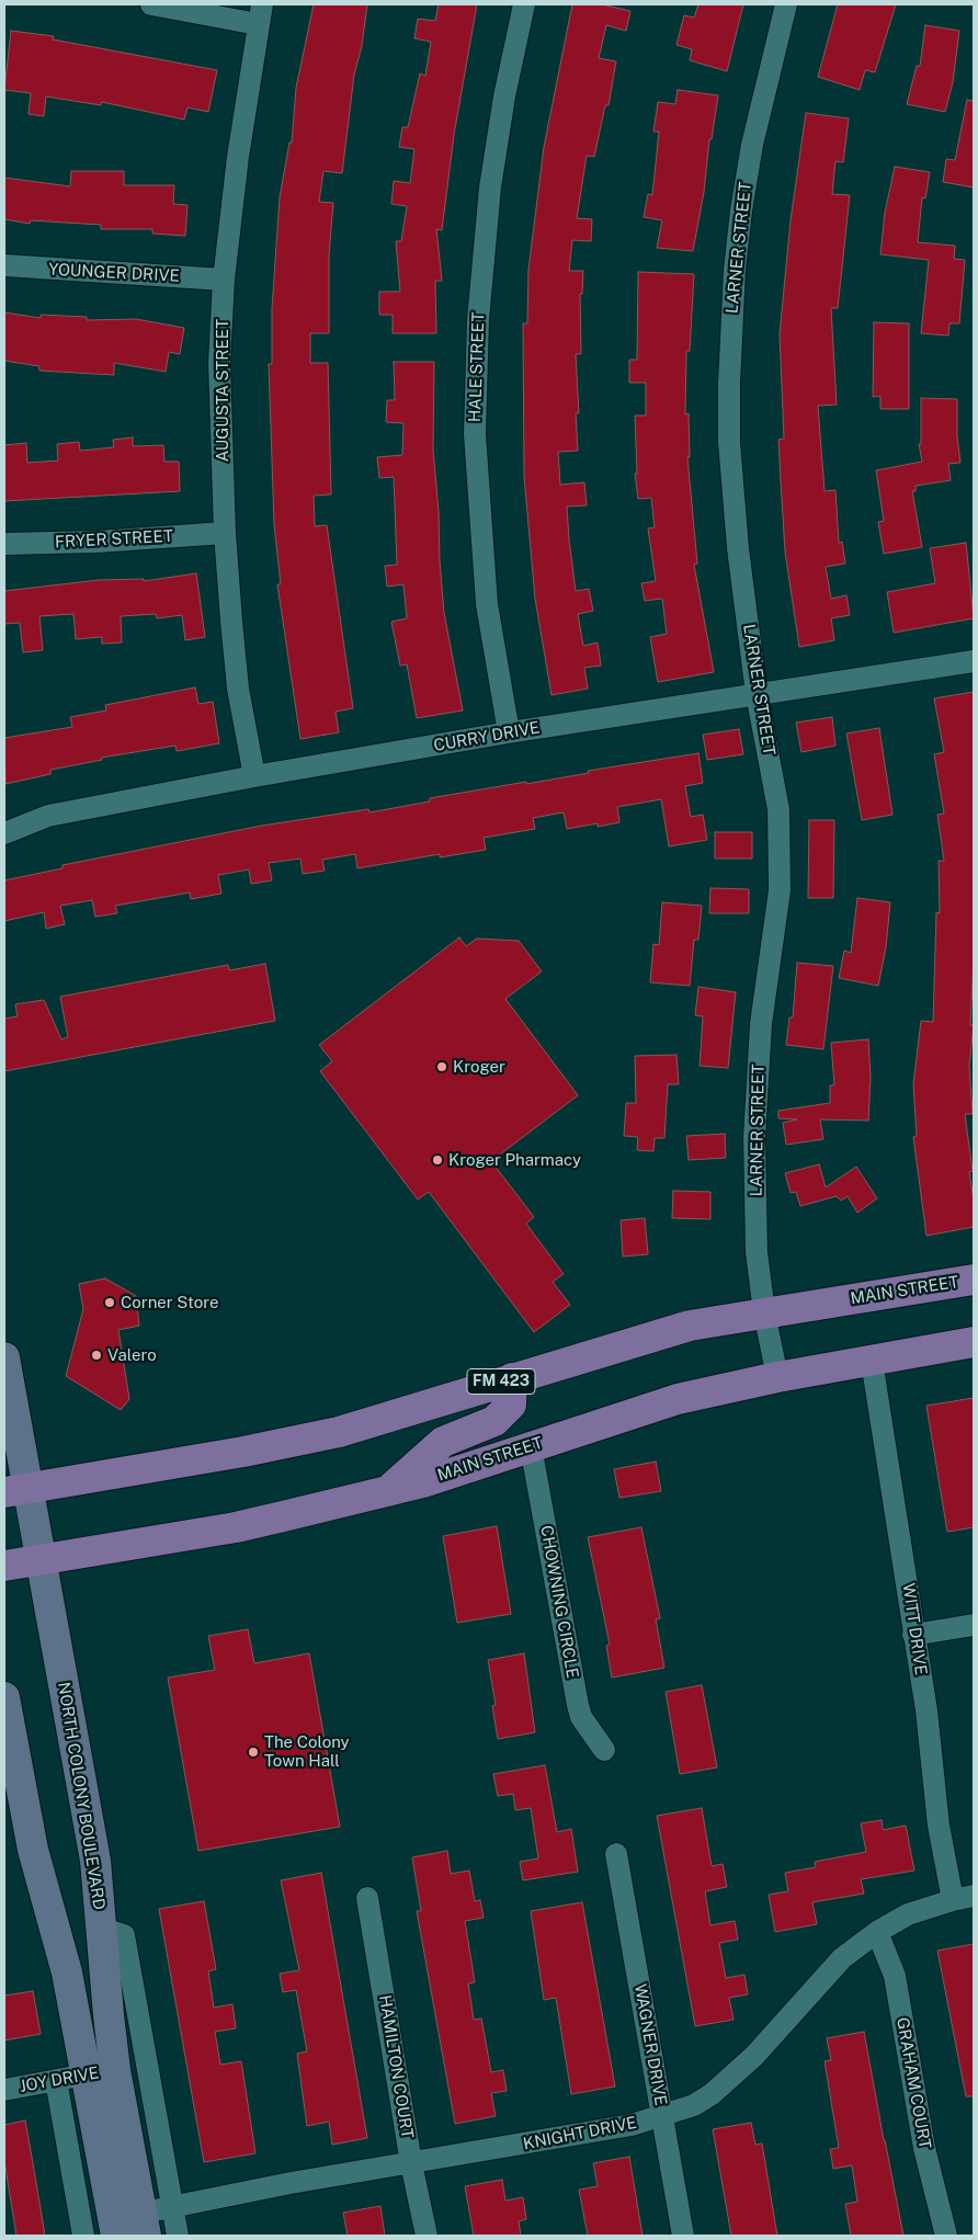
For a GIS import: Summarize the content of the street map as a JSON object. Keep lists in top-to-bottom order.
{
  "streets": {
    "main road": ["MAIN STREET", "FM 423", "NORTH COLONY BOULEVARD"],
    "street": [
      "LARNER STREET",
      "YOUNGER DRIVE",
      "HALE STREET",
      "AUGUSTA STREET",
      "FRYER STREET",
      "CURRY DRIVE",
      "CHOWNING CIRCLE",
      "WITT DRIVE",
      "WAGNER DRIVE",
      "HAMILTON COURT",
      "JOY DRIVE",
      "GRAHAM COURT",
      "KNIGHT DRIVE"
    ]
  },
  "crossings": [
    ["LARNER STREET", "CURRY DRIVE"],
    ["LARNER STREET", "MAIN STREET"],
    ["YOUNGER DRIVE", "AUGUSTA STREET"],
    ["HALE STREET", "CURRY DRIVE"],
    ["AUGUSTA STREET", "FRYER STREET"],
    ["AUGUSTA STREET", "CURRY DRIVE"],
    ["MAIN STREET", "CHOWNING CIRCLE"],
    ["MAIN STREET", "WITT DRIVE"],
    ["MAIN STREET", "NORTH COLONY BOULEVARD"],
    ["WITT DRIVE", "KNIGHT DRIVE"],
    ["NORTH COLONY BOULEVARD", "JOY DRIVE"],
    ["NORTH COLONY BOULEVARD", "KNIGHT DRIVE"],
    ["WAGNER DRIVE", "KNIGHT DRIVE"],
    ["HAMILTON COURT", "KNIGHT DRIVE"],
    ["GRAHAM COURT", "KNIGHT DRIVE"]
  ],
  "places": [
    "Kroger",
    "Kroger Pharmacy",
    "Corner Store",
    "Valero",
    "The Colony Town Hall"
  ]
}
